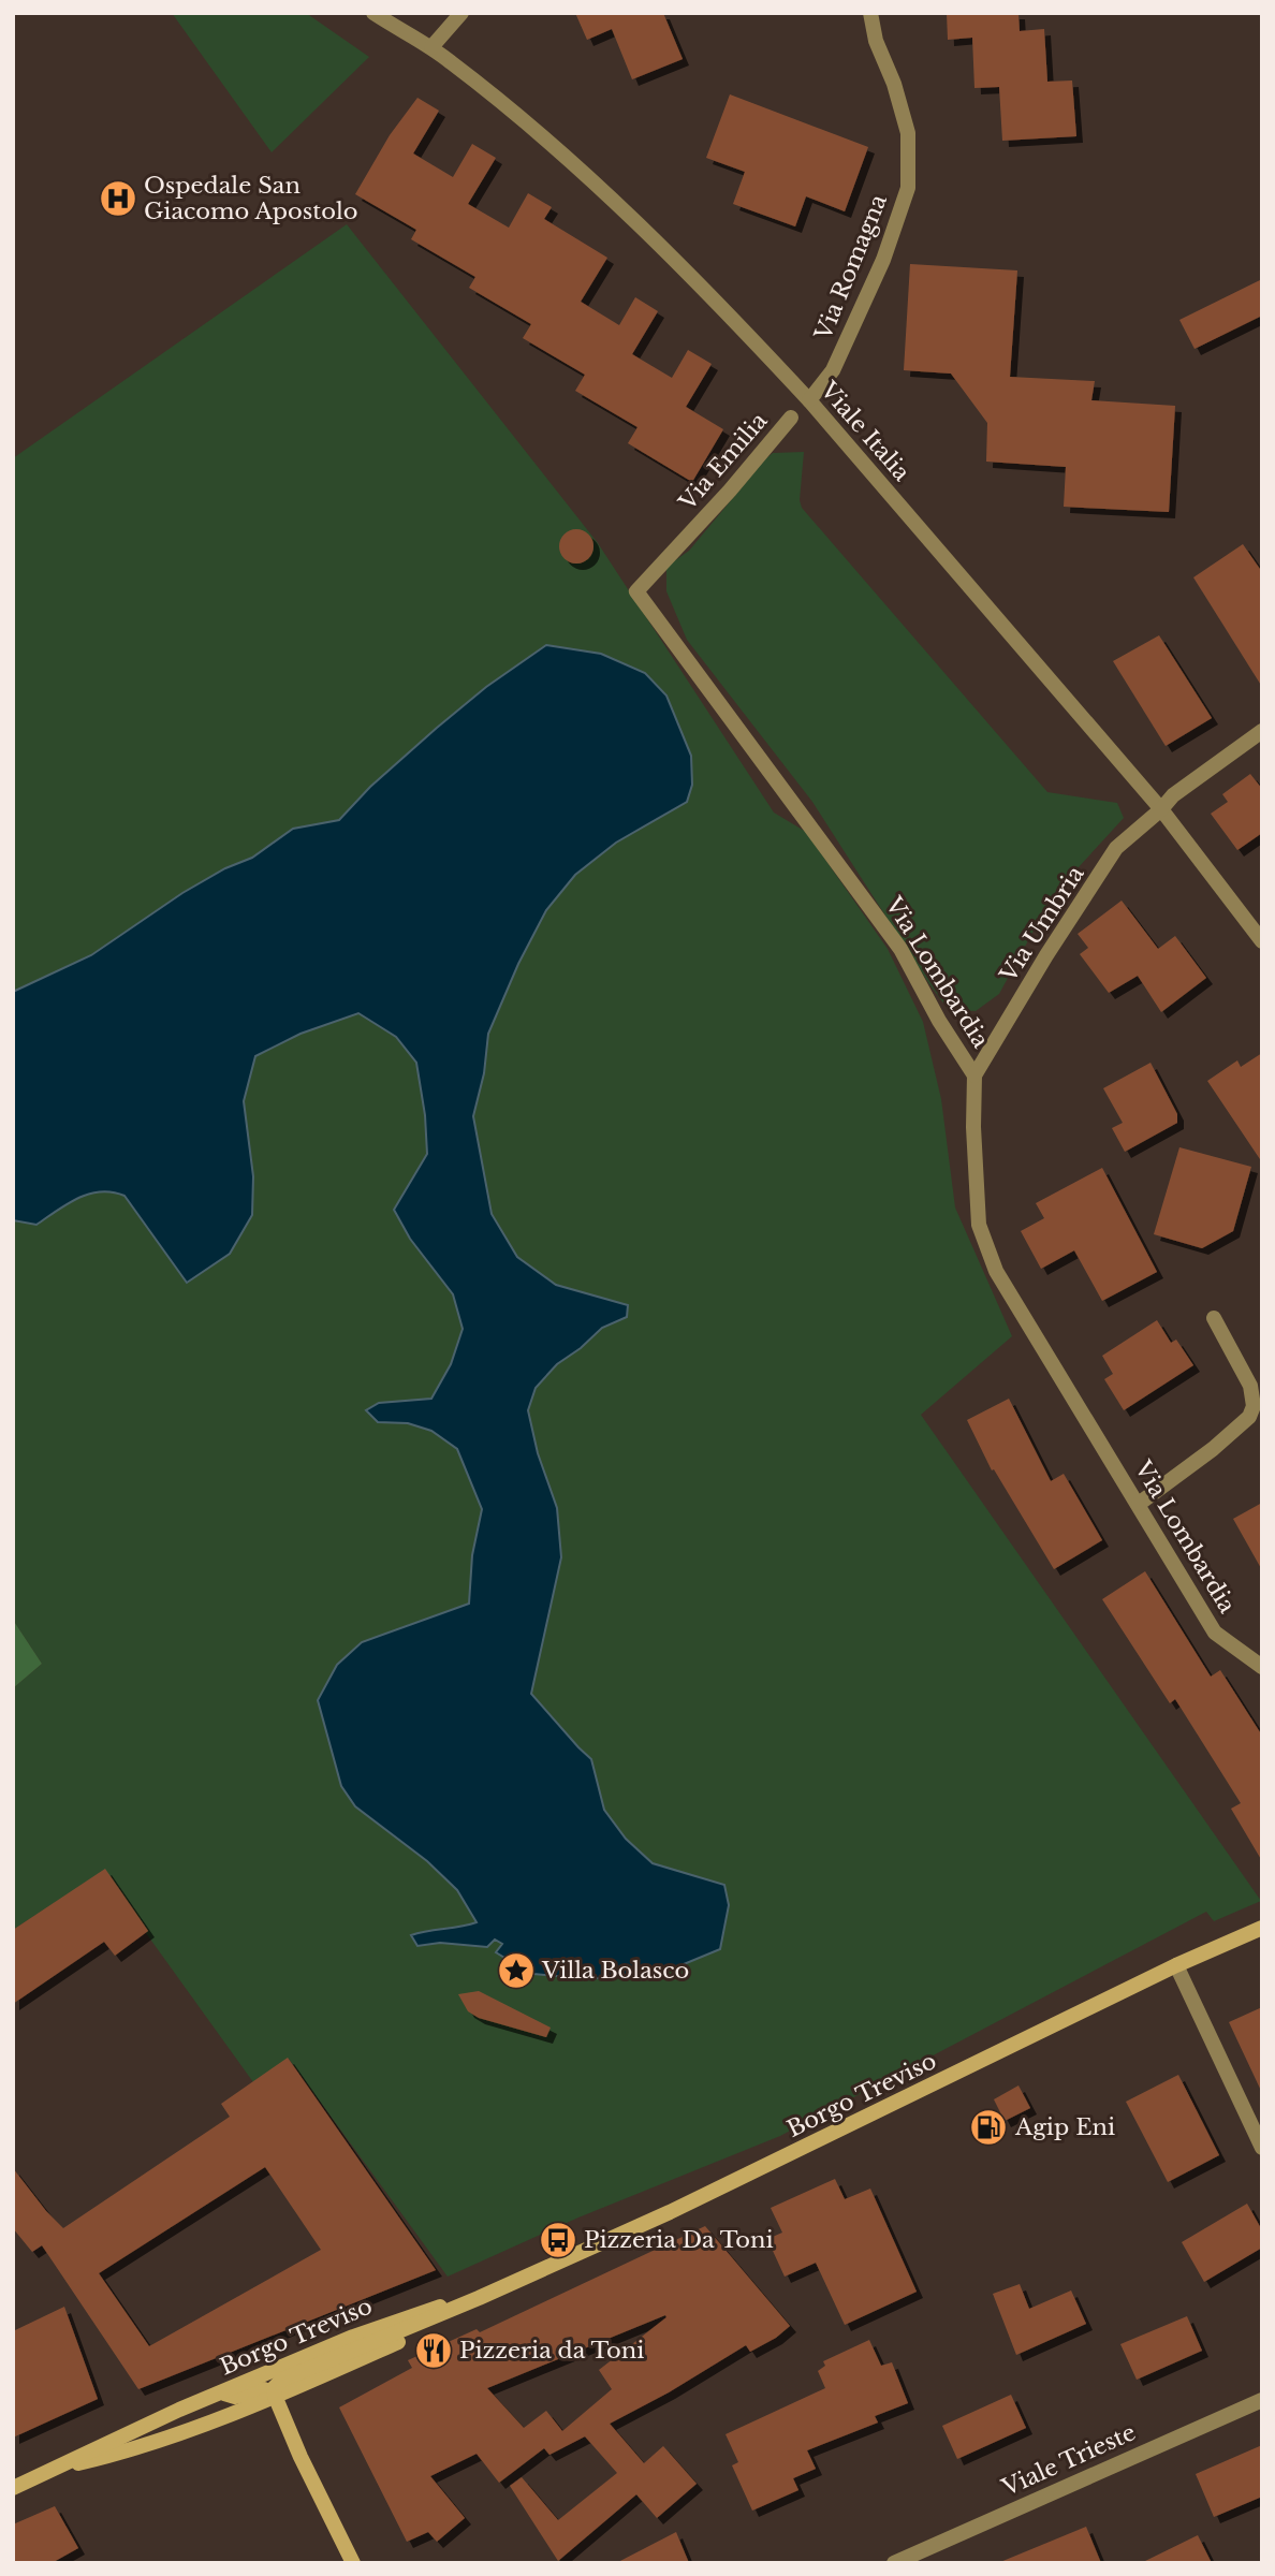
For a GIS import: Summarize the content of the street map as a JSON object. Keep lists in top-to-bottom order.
{
  "streets": {
    "street": [
      "Via Romagna",
      "Viale Italia",
      "Via Emilia",
      "Via Umbria",
      "Via Lombardia",
      "Borgo Treviso",
      "Viale Trieste"
    ]
  },
  "crossings": [
    ["Via Romagna", "Viale Italia"],
    ["Viale Italia", "Via Umbria"],
    ["Via Emilia", "Via Lombardia"],
    ["Via Umbria", "Via Lombardia"]
  ],
  "places": {
    "hospital": ["Ospedale San Giacomo Apostolo"],
    "place": ["Villa Bolasco"],
    "fuel station": ["Agip Eni"],
    "bus stop": ["Pizzeria Da Toni"],
    "restaurant": ["Pizzeria da Toni"]
  }
}
